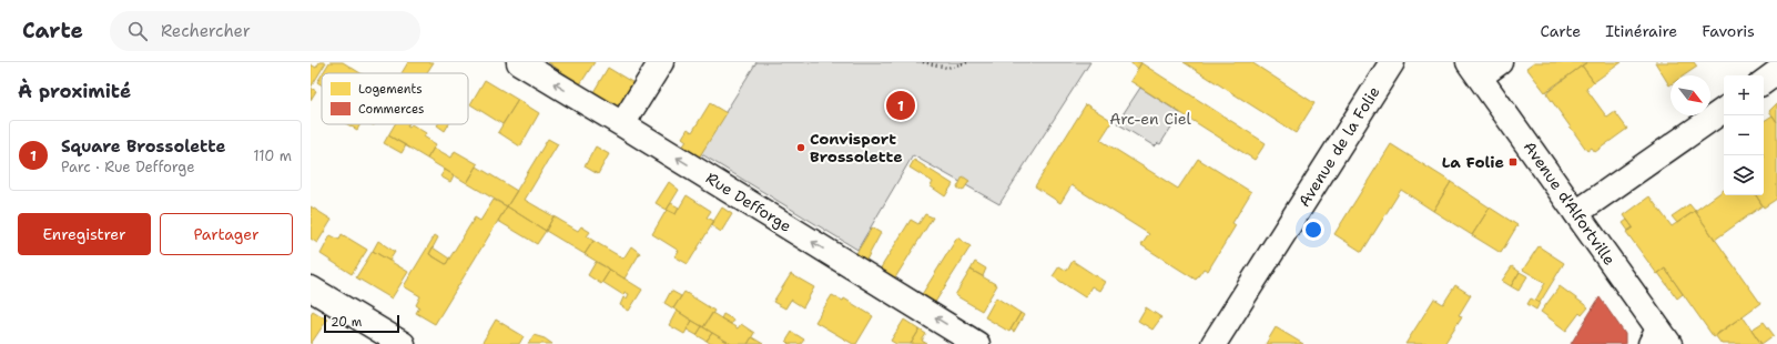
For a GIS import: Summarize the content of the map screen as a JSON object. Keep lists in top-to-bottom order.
{
  "streets": {
    "street": ["Avenue de la Folie", "Rue Defforge", "Avenue d'Alfortville"]
  },
  "one_way": ["Rue Defforge"],
  "parks": ["Arc-en Ciel"],
  "places": {
    "other": ["Convisport Brossolette"],
    "transit": ["La Folie"]
  },
  "legend": ["Logements", "Commerces"],
  "scale_bar": "20 m",
  "north": "bottom right",
  "page": {
    "header": "Carte",
    "search": "Rechercher",
    "nav": ["Carte", "Itinéraire", "Favoris"],
    "heading": "À proximité",
    "map_buttons": ["+", "−"],
    "pins": "1",
    "list": [
      {
        "mark": "1",
        "name": "Square Brossolette",
        "note": "Parc · Rue Defforge",
        "value": "110 m"
      }
    ],
    "buttons": ["Enregistrer", "Partager"],
    "scale": "20 m"
  }
}
